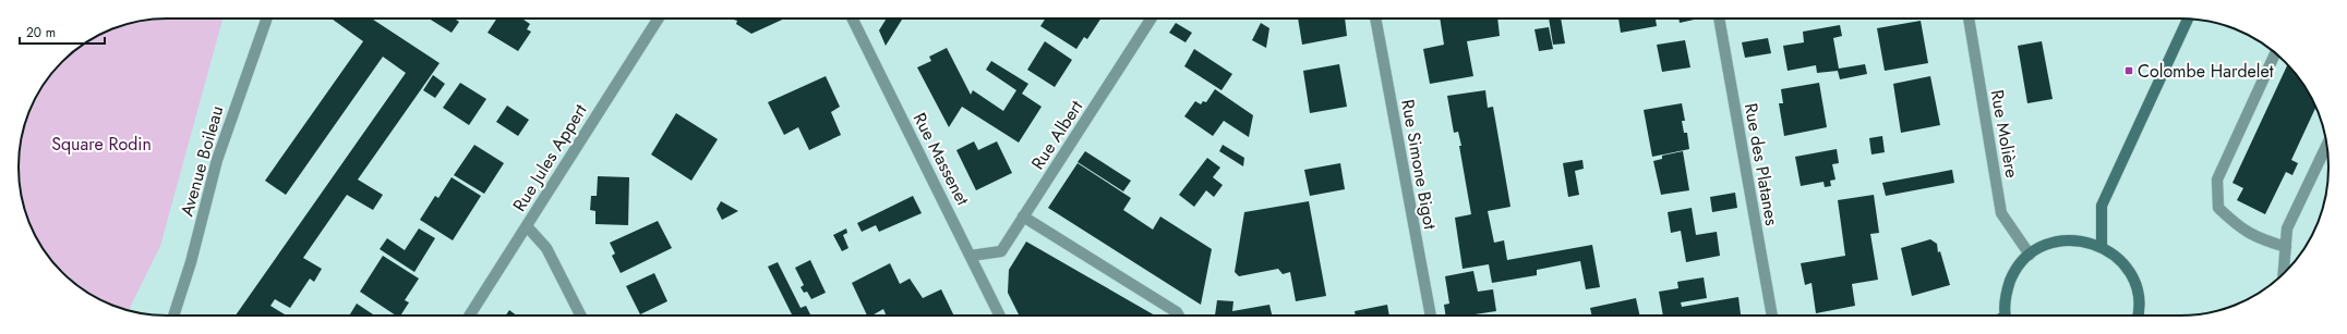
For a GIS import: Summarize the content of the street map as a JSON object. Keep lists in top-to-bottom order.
{
  "streets": {
    "street": [
      "Rue Molière",
      "Rue Albert",
      "Rue Jules Appert",
      "Rue Massenet",
      "Avenue Boileau",
      "Rue Simone Bigot",
      "Rue des Platanes"
    ]
  },
  "crossings": [
    ["Rue Albert", "Rue Massenet"]
  ],
  "parks": ["Square Rodin"],
  "places": {
    "transit": ["Colombe Hardelet"]
  },
  "scale_bar": "20 m"
}
